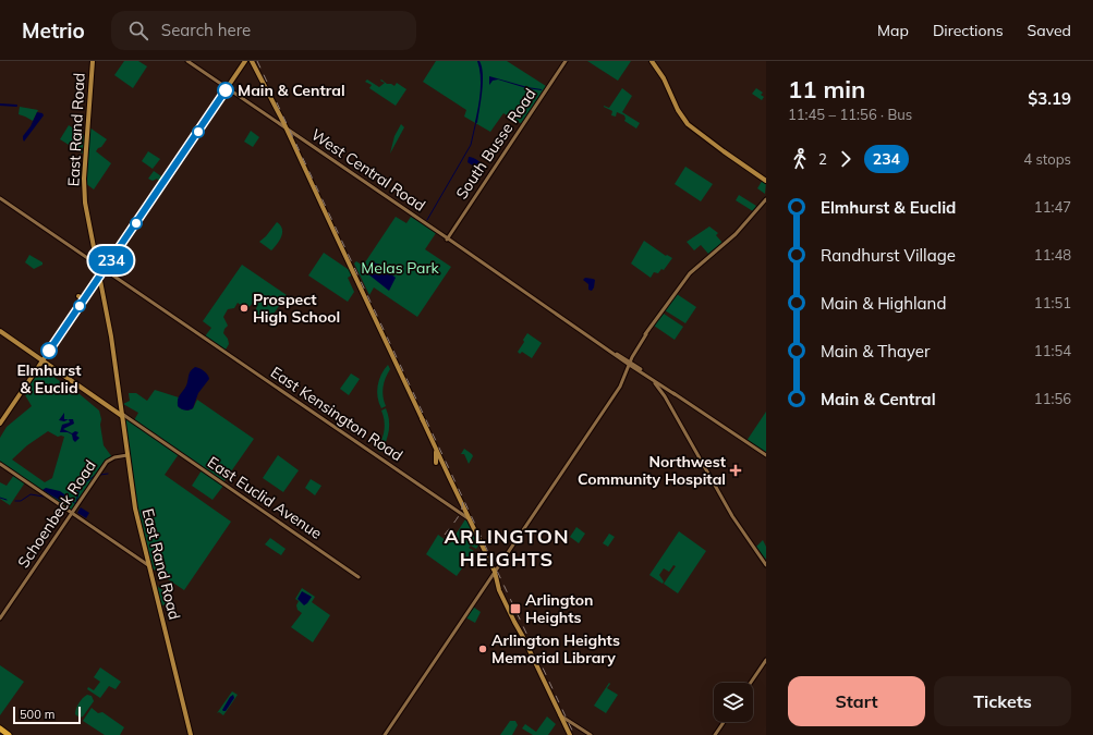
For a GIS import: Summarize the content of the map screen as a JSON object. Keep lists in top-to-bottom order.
{
  "streets": {
    "main road": [
      "East Rand Road",
      "South Busse Road",
      "West Central Road",
      "East Kensington Road",
      "East Euclid Avenue",
      "Schoenbeck Road"
    ]
  },
  "crossings": [
    ["East Rand Road", "East Euclid Avenue"],
    ["East Rand Road", "Schoenbeck Road"],
    ["South Busse Road", "West Central Road"]
  ],
  "districts": ["ARLINGTON HEIGHTS"],
  "parks": ["Melas Park"],
  "places": {
    "other": [
      "Main & Central",
      "Prospect High School",
      "Elmhurst & Euclid",
      "Arlington Heights Memorial Library"
    ],
    "health": ["Northwest Community Hospital"],
    "transit": ["Arlington Heights"]
  },
  "lines": ["bus line 234"],
  "scale_bar": "500 m",
  "page": {
    "header": "Metrio",
    "search": "Search here",
    "nav": ["Map", "Directions", "Saved"],
    "on_map": "234",
    "heading": ["11 min", "11:45 – 11:56 · Bus", "$3.19"],
    "legs": ["2", "234", "4 stops"],
    "list": [
      {
        "name": "Elmhurst & Euclid",
        "value": "11:47"
      },
      {
        "name": "Randhurst Village",
        "value": "11:48"
      },
      {
        "name": "Main & Highland",
        "value": "11:51"
      },
      {
        "name": "Main & Thayer",
        "value": "11:54"
      },
      {
        "name": "Main & Central",
        "value": "11:56"
      }
    ],
    "buttons": ["Start", "Tickets"],
    "scale": "500 m"
  }
}
